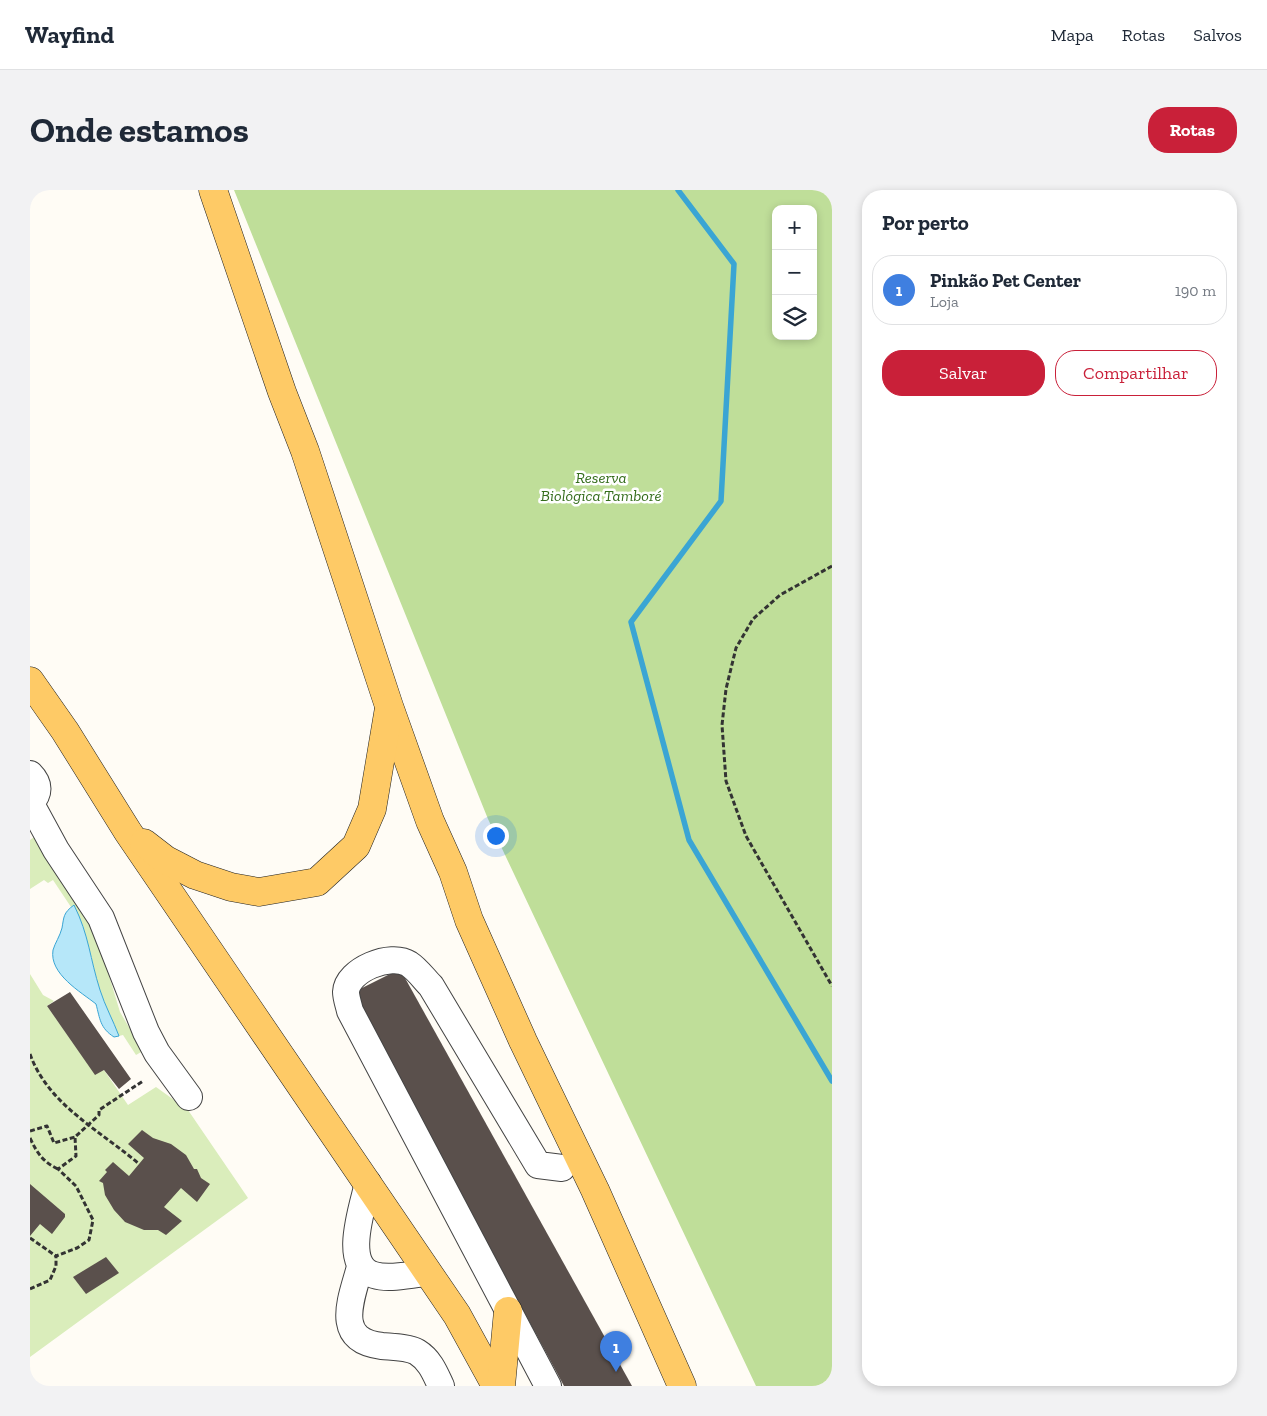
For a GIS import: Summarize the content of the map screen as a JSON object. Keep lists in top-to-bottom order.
{
  "parks": ["Reserva Biológica Tamboré"],
  "page": {
    "header": "Wayfind",
    "nav": ["Mapa", "Rotas", "Salvos"],
    "buttons": [
      "Rotas",
      ["Salvar", "Compartilhar"]
    ],
    "title": "Onde estamos",
    "heading": "Por perto",
    "map_buttons": ["+", "−"],
    "list": [
      {
        "mark": "1",
        "name": "Pinkão Pet Center",
        "note": "Loja",
        "value": "190 m"
      }
    ],
    "pins": "1"
  }
}
